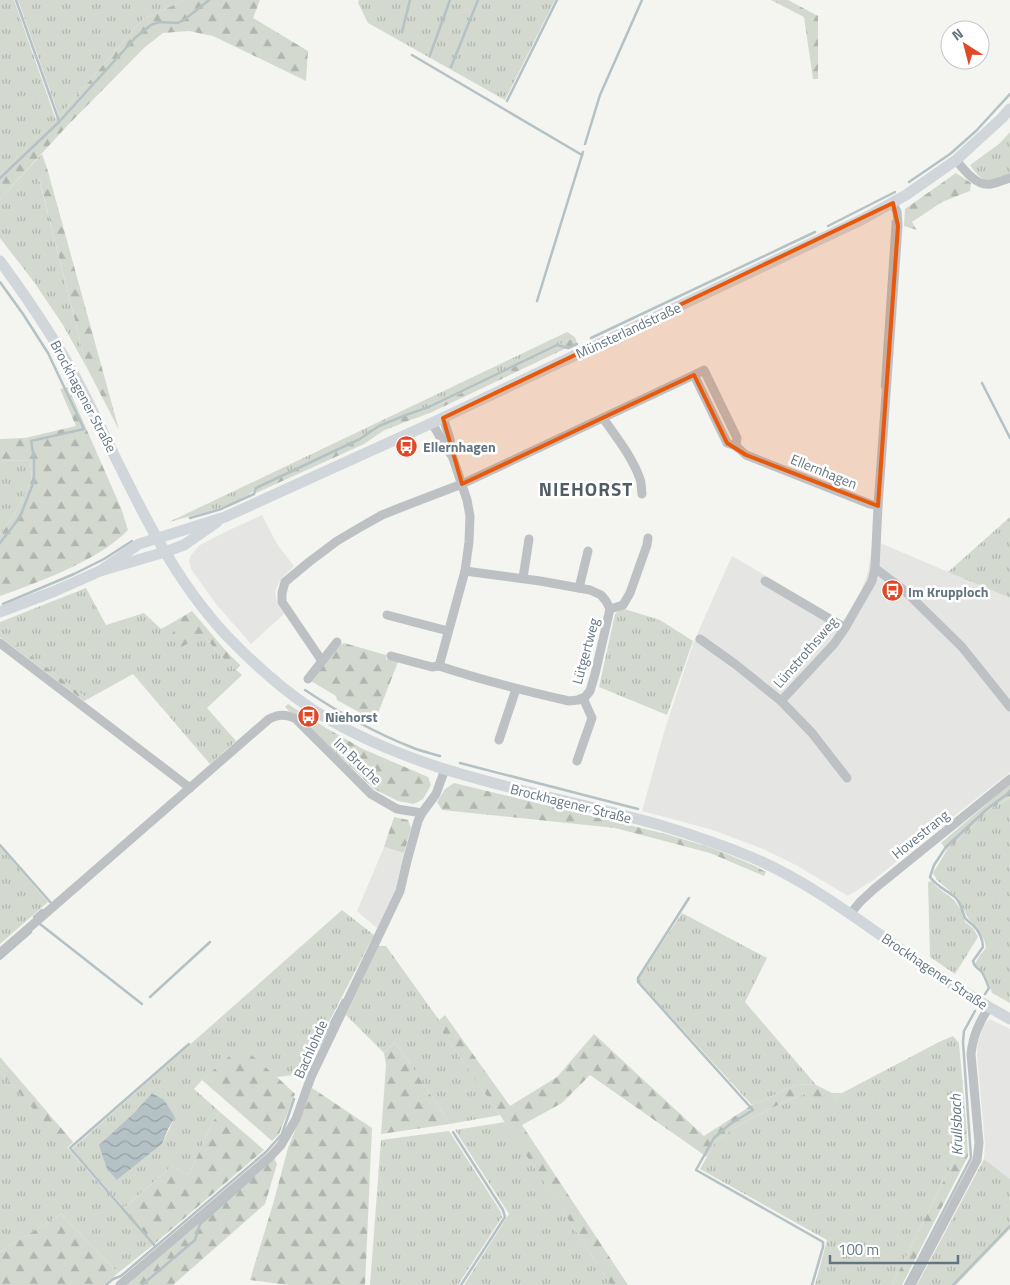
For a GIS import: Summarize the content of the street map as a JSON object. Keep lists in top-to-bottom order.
{
  "streets": {
    "main road": ["Münsterlandstraße", "Brockhagener Straße"],
    "street": [
      "Ellernhagen",
      "Lütgertweg",
      "Lünstrothsweg",
      "Im Bruche",
      "Hovestrang",
      "Bachlohde"
    ]
  },
  "crossings": [
    ["Münsterlandstraße", "Brockhagener Straße"],
    ["Brockhagener Straße", "Hovestrang"],
    ["Brockhagener Straße", "Bachlohde"],
    ["Im Bruche", "Bachlohde"]
  ],
  "districts": ["NIEHORST"],
  "water": ["Krullsbach"],
  "places": {
    "bus stop": ["Ellernhagen", "Im Krupploch", "Niehorst"]
  },
  "scale_bar": "100 m",
  "north": "top left"
}
